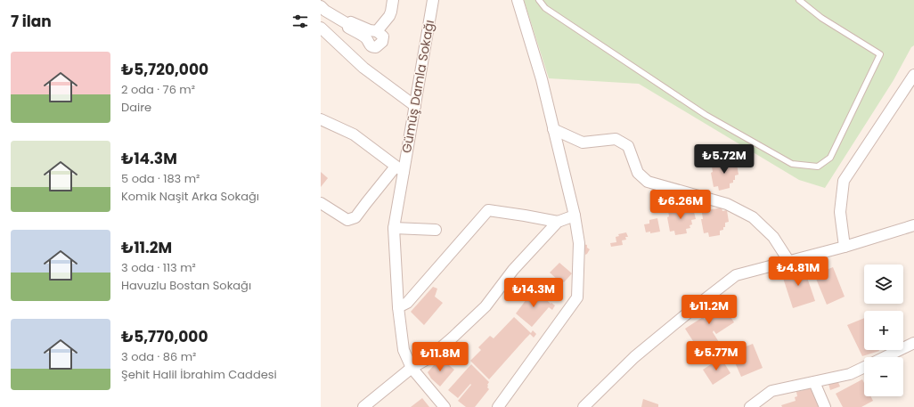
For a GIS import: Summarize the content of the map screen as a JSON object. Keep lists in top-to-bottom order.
{
  "streets": {
    "street": ["Gümüş Damla Sokağı"]
  },
  "page": {
    "heading": "7 ilan",
    "list": [
      {
        "name": "₺5,720,000",
        "note": "2 oda · 76 m² · Daire"
      },
      {
        "name": "₺14.3M",
        "note": "5 oda · 183 m² · Komik Naşit Arka Sokağı"
      },
      {
        "name": "₺11.2M",
        "note": "3 oda · 113 m² · Havuzlu Bostan Sokağı"
      },
      {
        "name": "₺5,770,000",
        "note": "3 oda · 86 m² · Şehit Halil İbrahim Caddesi"
      }
    ],
    "price": [
      "₺5.72M",
      "₺6.26M",
      "₺4.81M",
      "₺14.3M",
      "₺11.2M",
      "₺5.77M",
      "₺11.8M"
    ],
    "map_buttons": ["+", "−"]
  }
}
